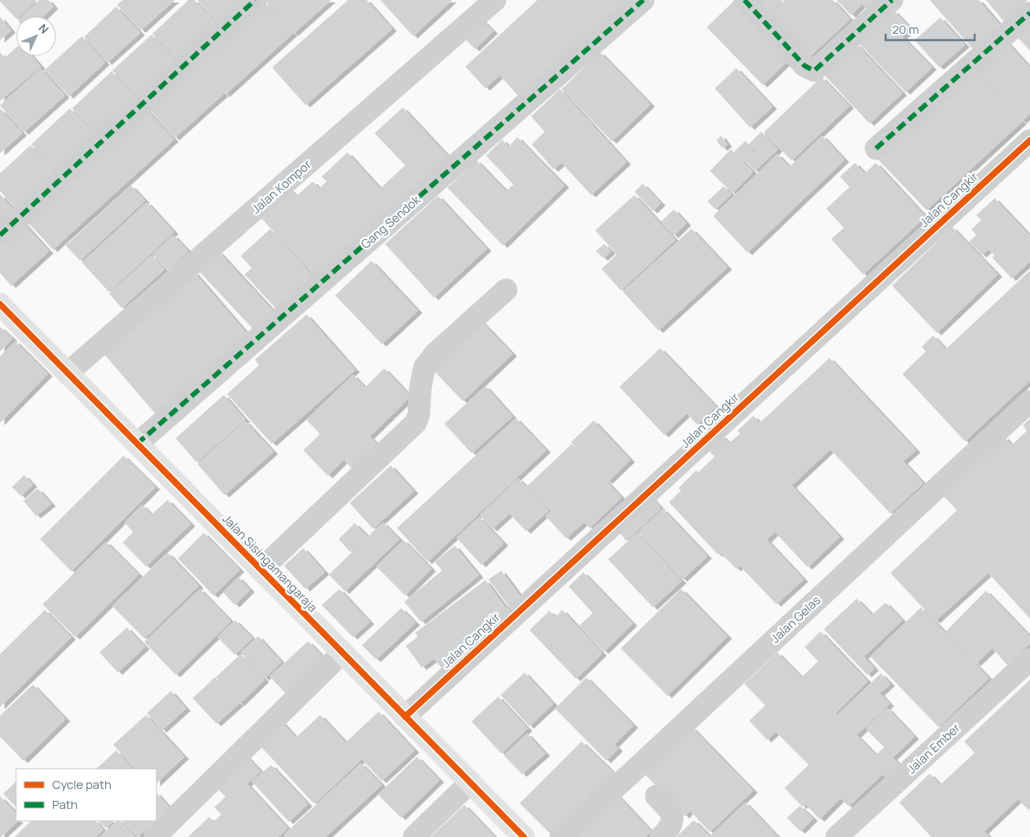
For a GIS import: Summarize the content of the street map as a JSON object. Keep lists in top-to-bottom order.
{
  "streets": {
    "street": [
      "Jalan Kompor",
      "Jalan Cangkir",
      "Gang Sendok",
      "Jalan Sisingamangaraja",
      "Jalan Gelas",
      "Jalan Ember"
    ]
  },
  "crossings": [
    ["Jalan Kompor", "Jalan Sisingamangaraja"],
    ["Jalan Cangkir", "Jalan Sisingamangaraja"],
    ["Gang Sendok", "Jalan Sisingamangaraja"]
  ],
  "legend": ["Cycle path", "Path"],
  "scale_bar": "20 m",
  "north": "top right"
}
